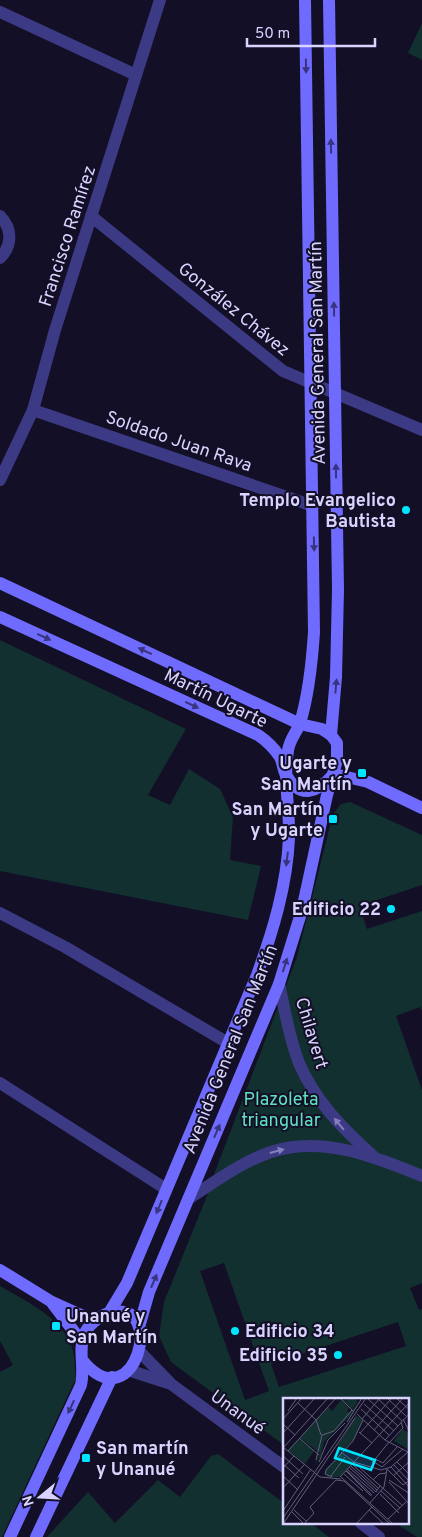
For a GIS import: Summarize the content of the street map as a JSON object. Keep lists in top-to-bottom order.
{
  "streets": {
    "street": [
      "Francisco Ramírez",
      "González Chávez",
      "Avenida General San Martín",
      "Soldado Juan Rava",
      "Martín Ugarte",
      "Chilavert",
      "Unanué"
    ]
  },
  "crossings": [
    ["Francisco Ramírez", "González Chávez"],
    ["Francisco Ramírez", "Soldado Juan Rava"],
    ["González Chávez", "Avenida General San Martín"],
    ["Avenida General San Martín", "Soldado Juan Rava"],
    ["Avenida General San Martín", "Martín Ugarte"],
    ["Avenida General San Martín", "Chilavert"],
    ["Avenida General San Martín", "Unanué"]
  ],
  "parks": ["Plazoleta triangular"],
  "places": {
    "other": [
      "Templo Evangelico Bautista",
      "Edificio 22",
      "Edificio 34",
      "Edificio 35"
    ],
    "transit": [
      "Ugarte y San Martín",
      "San Martín y Ugarte",
      "Unanué y San Martín",
      "San martín y Unanué"
    ]
  },
  "scale_bar": "50 m",
  "north": "left"
}
